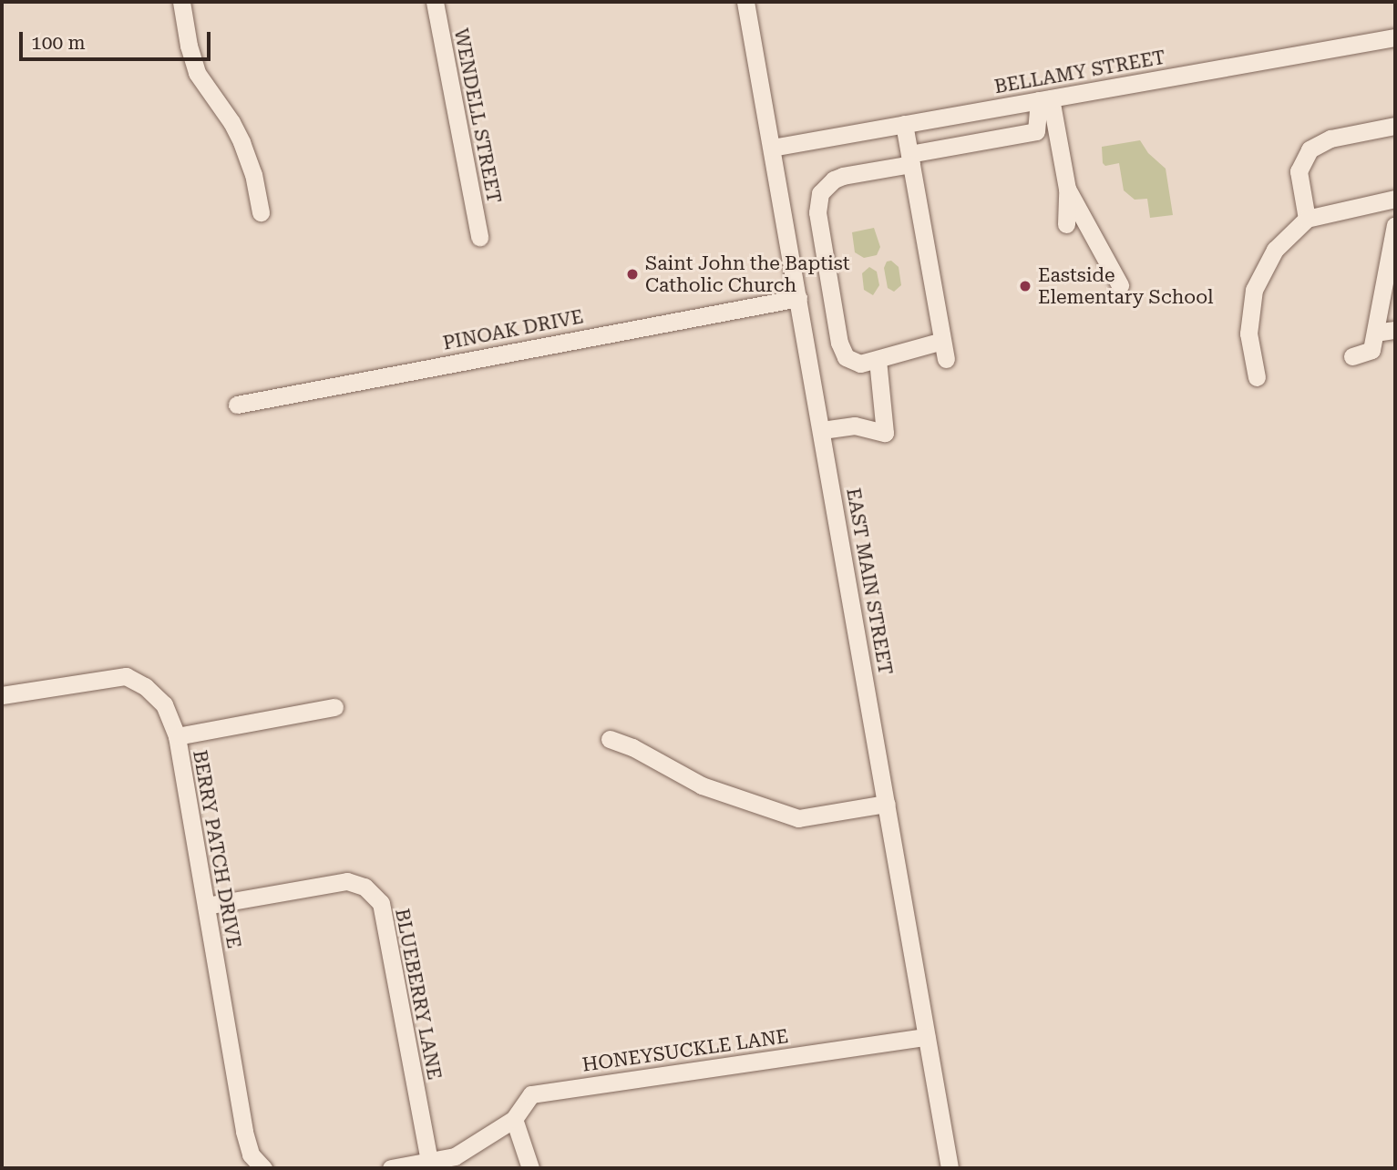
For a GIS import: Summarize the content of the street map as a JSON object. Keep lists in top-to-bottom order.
{
  "streets": {
    "street": [
      "BELLAMY STREET",
      "WENDELL STREET",
      "PINOAK DRIVE",
      "EAST MAIN STREET",
      "BERRY PATCH DRIVE",
      "BLUEBERRY LANE",
      "HONEYSUCKLE LANE"
    ]
  },
  "crossings": [
    ["BELLAMY STREET", "EAST MAIN STREET"],
    ["PINOAK DRIVE", "EAST MAIN STREET"],
    ["EAST MAIN STREET", "HONEYSUCKLE LANE"],
    ["BERRY PATCH DRIVE", "BLUEBERRY LANE"]
  ],
  "places": ["Saint John the Baptist Catholic Church", "Eastside Elementary School"],
  "scale_bar": "100 m"
}
